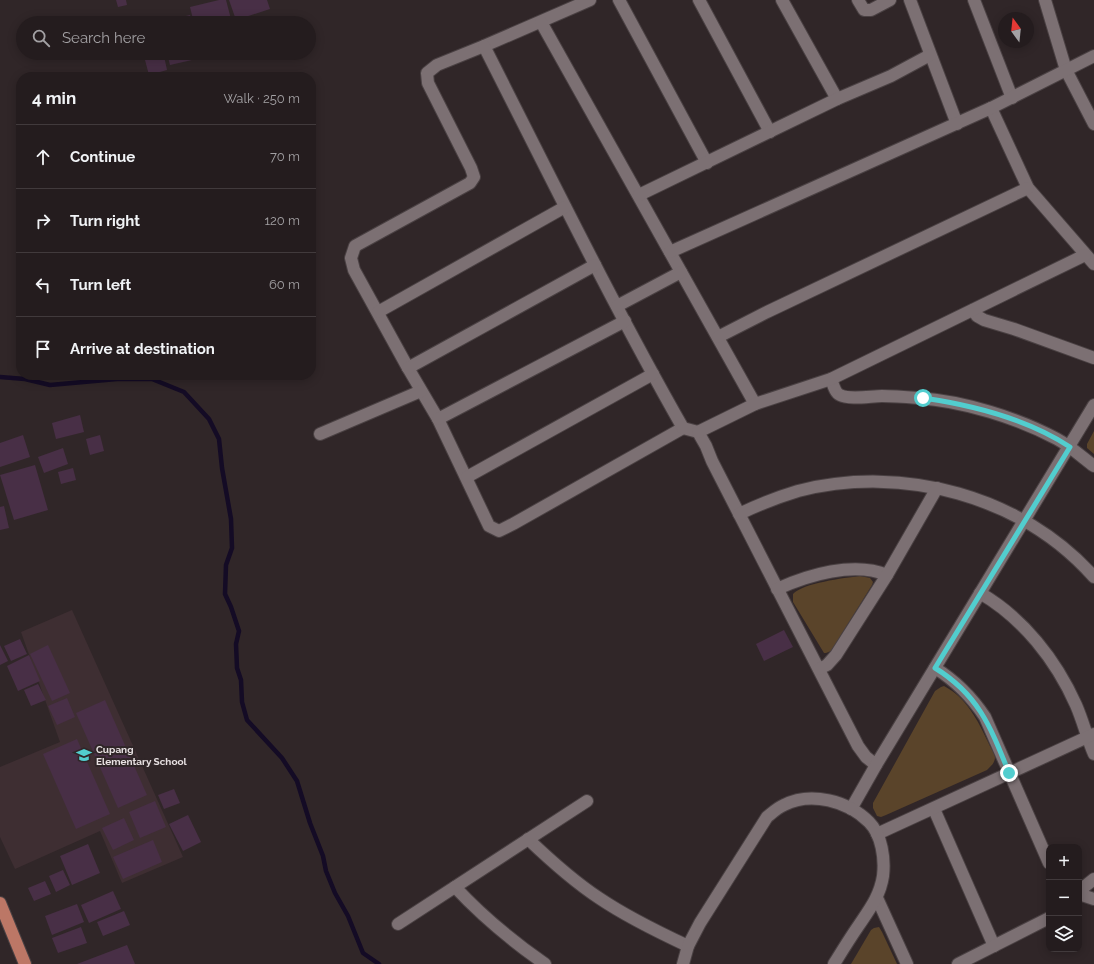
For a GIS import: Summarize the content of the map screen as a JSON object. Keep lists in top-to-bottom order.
{
  "places": {
    "school or university": ["Cupang Elementary School"]
  },
  "north": "top",
  "page": {
    "search": "Search here",
    "heading": ["4 min", "Walk · 250 m"],
    "list": [
      ["Continue", "70 m"],
      ["Turn right", "120 m"],
      ["Turn left", "60 m"],
      "Arrive at destination"
    ],
    "map_buttons": ["+", "−"]
  }
}
